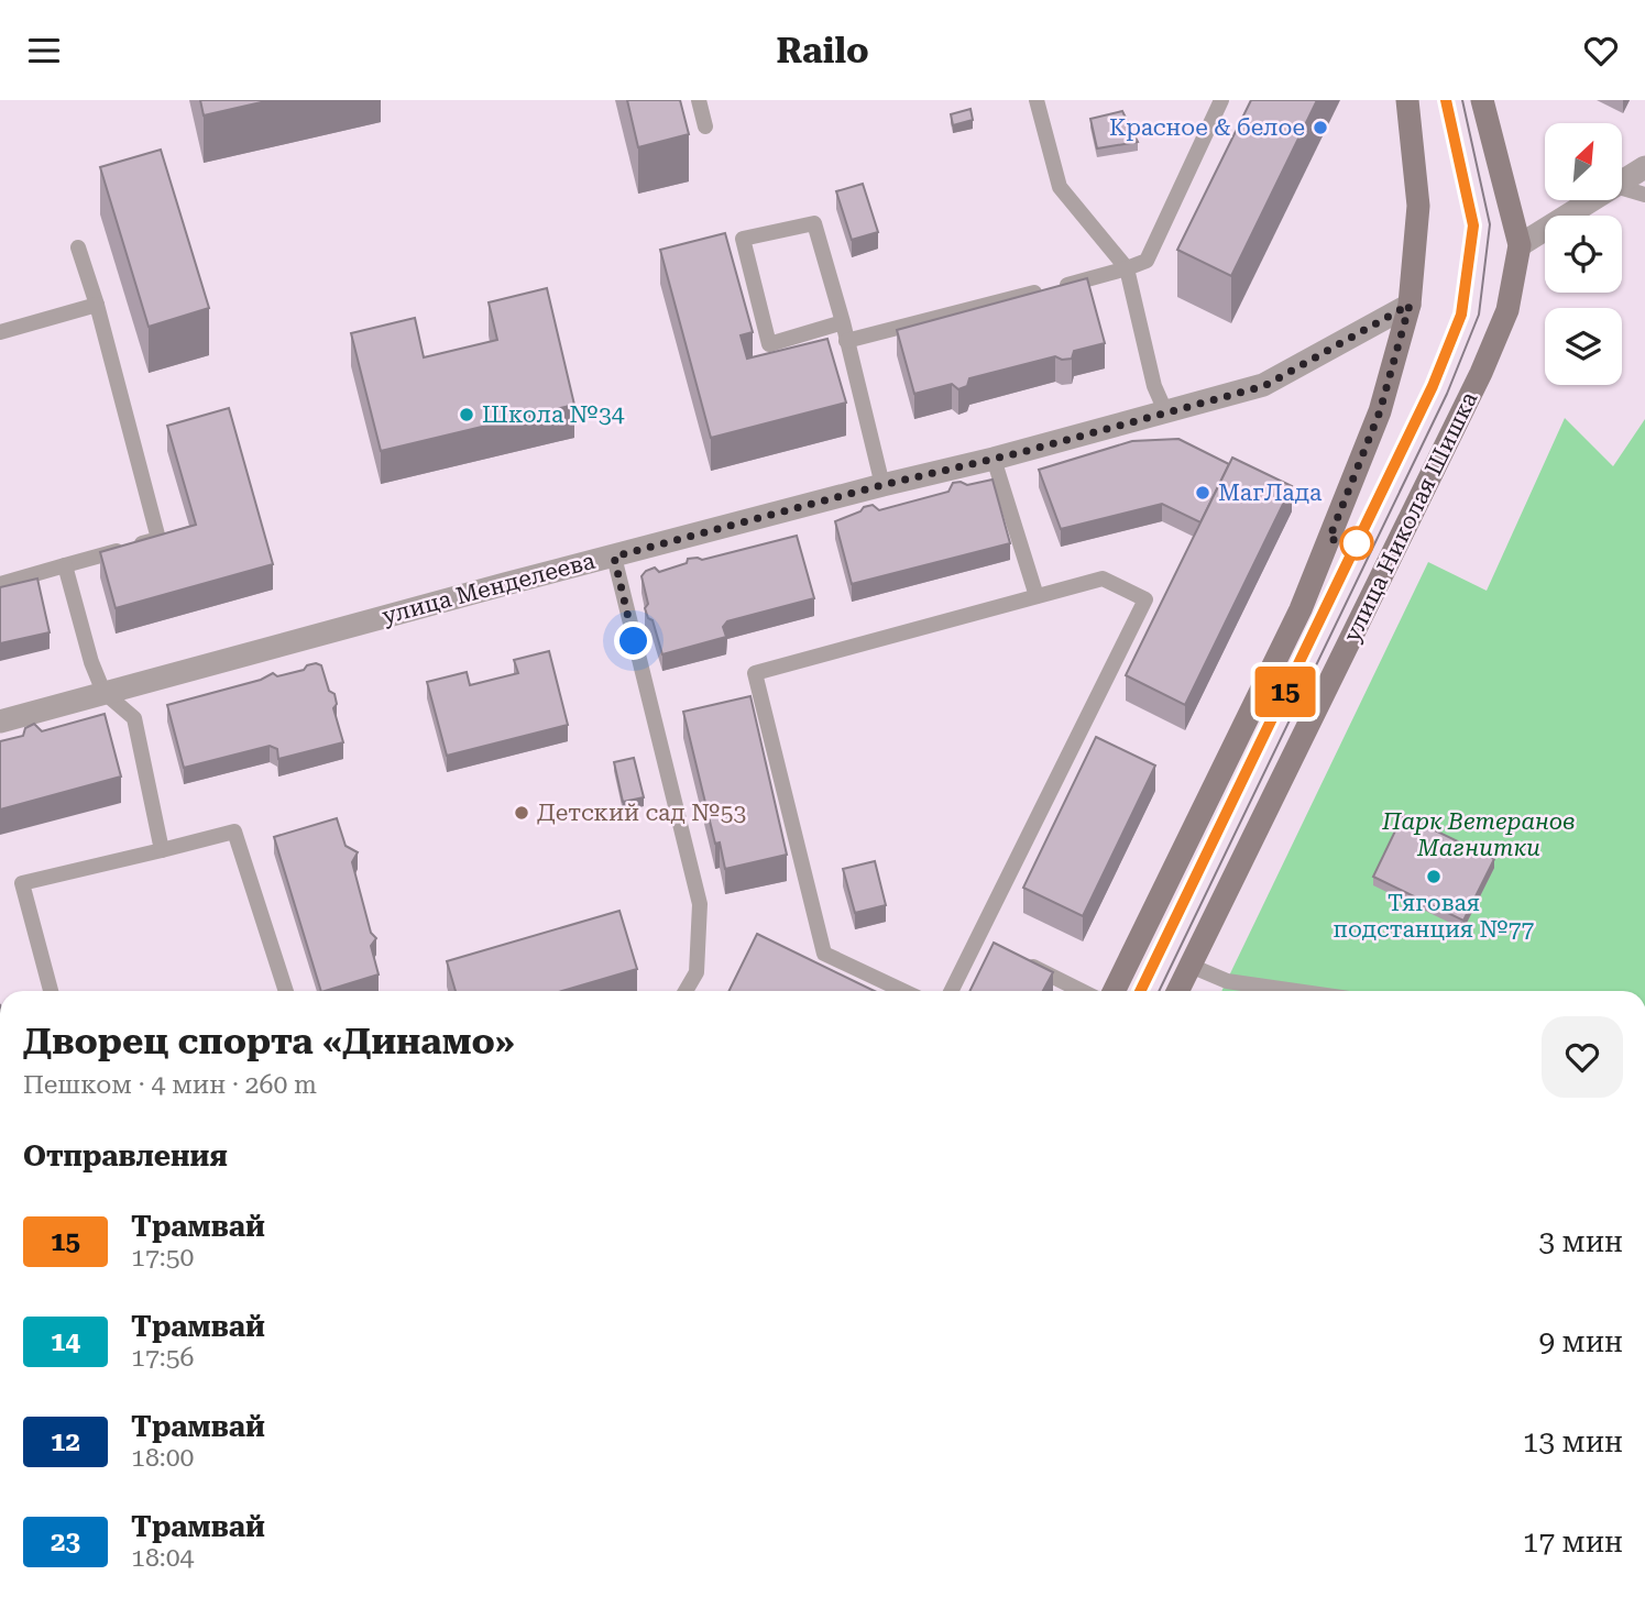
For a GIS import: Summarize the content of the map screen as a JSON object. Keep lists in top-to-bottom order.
{
  "streets": {
    "main road": ["улица Николая Шишка"],
    "street": ["улица Менделеева"]
  },
  "parks": ["Парк Ветеранов Магнитки"],
  "places": [
    "Красное & белое",
    "Школа №34",
    "МагЛада",
    "Детский сад №53",
    "Тяговая подстанция №77"
  ],
  "lines": ["tram line 15"],
  "north": "top right",
  "page": {
    "header": "Railo",
    "on_map": "15",
    "heading": [
      ["Дворец спорта «Динамо»", "Пешком · 4 мин · 260 m"],
      "Отправления"
    ],
    "list": [
      {
        "mark": "15",
        "name": "Трамвай",
        "note": "17:50",
        "value": "3 мин"
      },
      {
        "mark": "14",
        "name": "Трамвай",
        "note": "17:56",
        "value": "9 мин"
      },
      {
        "mark": "12",
        "name": "Трамвай",
        "note": "18:00",
        "value": "13 мин"
      },
      {
        "mark": "23",
        "name": "Трамвай",
        "note": "18:04",
        "value": "17 мин"
      }
    ]
  }
}
